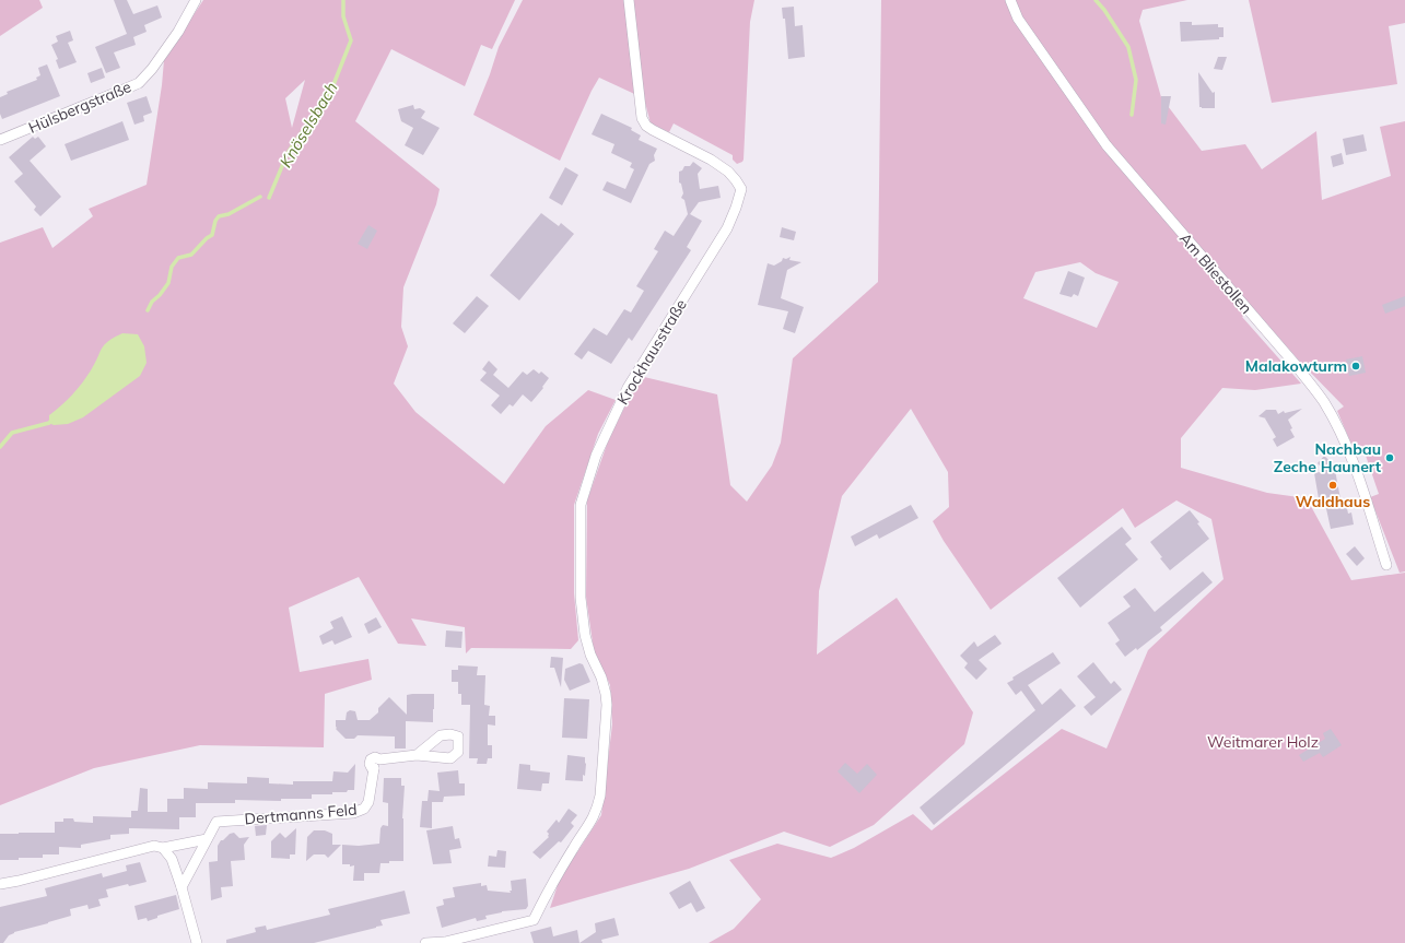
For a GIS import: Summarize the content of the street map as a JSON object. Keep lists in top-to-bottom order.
{
  "streets": {
    "street": [
      "Hülsbergstraße",
      "Am Bliestollen",
      "Krockhausstraße",
      "Dertmanns Feld"
    ]
  },
  "water": ["Knöselsbach"],
  "parks": ["Weitmarer Holz"],
  "places": ["Malakowturm", "Nachbau Zeche Haunert", "Waldhaus"]
}
